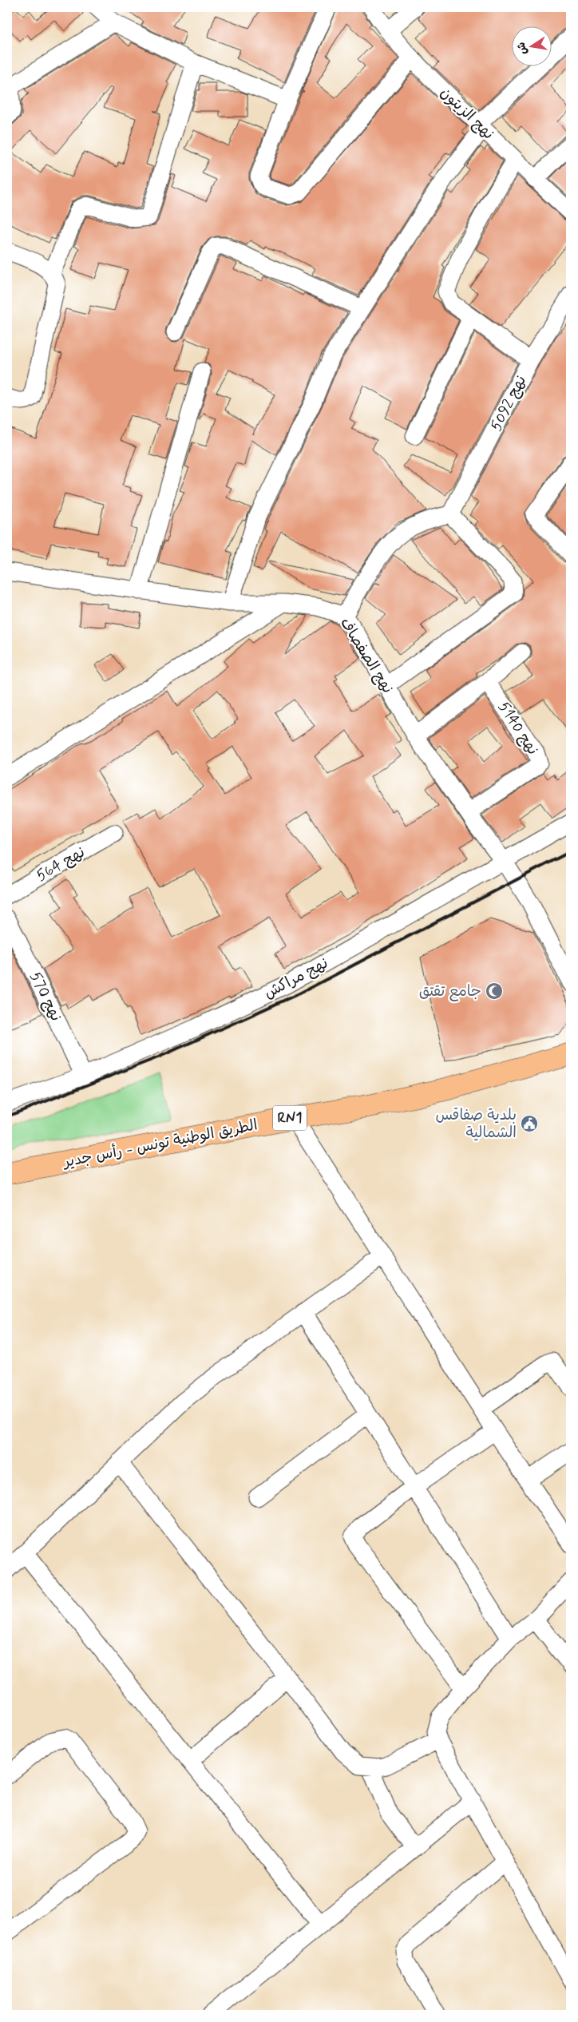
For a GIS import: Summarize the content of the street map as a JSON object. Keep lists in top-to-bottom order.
{
  "streets": {
    "main road": ["RN1", "الطريق الوطنية تونس - رأس جدير"],
    "street": [
      "نهج الزيتون",
      "نهج 5092",
      "نهج الصفصاف",
      "نهج 5140",
      "نهج 564",
      "نهج مراكش",
      "نهج 570"
    ]
  },
  "crossings": [
    ["نهج الصفصاف", "نهج 5140"],
    ["نهج الصفصاف", "نهج مراكش"],
    ["نهج مراكش", "نهج 570"]
  ],
  "places": {
    "mosque": ["جامع تقتق"],
    "public building": ["بلدية صفاقس الشمالية"]
  },
  "north": "left"
}
